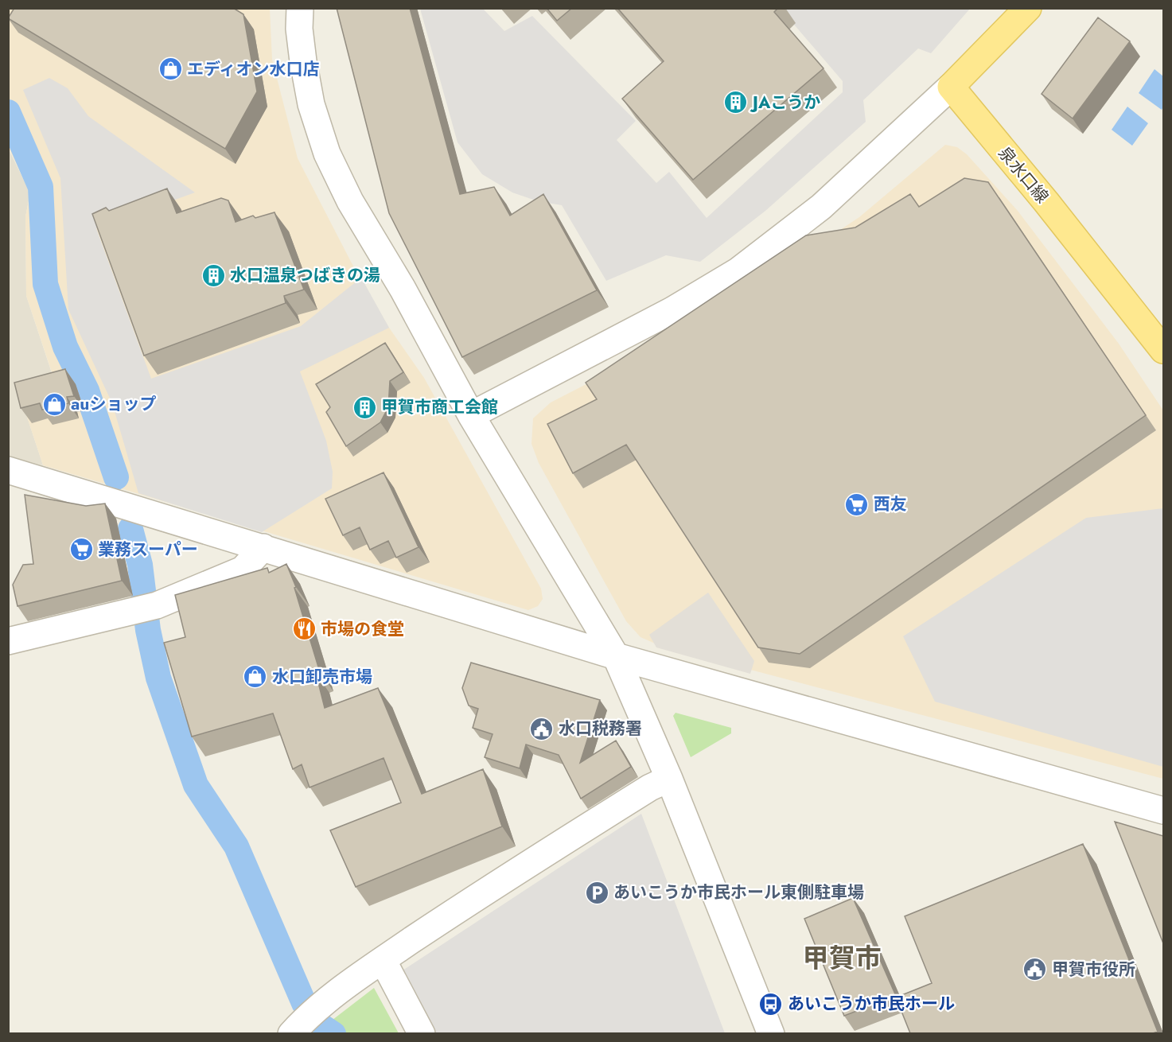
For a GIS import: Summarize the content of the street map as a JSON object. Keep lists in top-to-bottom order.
{
  "streets": {
    "main road": ["泉水口線"]
  },
  "districts": ["甲賀市"],
  "places": {
    "shop": ["エディオン水口店", "auショップ", "水口卸売市場"],
    "building": ["JAこうか", "水口温泉つばきの湯", "甲賀市商工会館"],
    "supermarket": ["西友", "業務スーパー"],
    "restaurant": ["市場の食堂"],
    "public building": ["水口税務署", "甲賀市役所"],
    "parking": ["あいこうか市民ホール東側駐車場"],
    "bus stop": ["あいこうか市民ホール"]
  }
}
